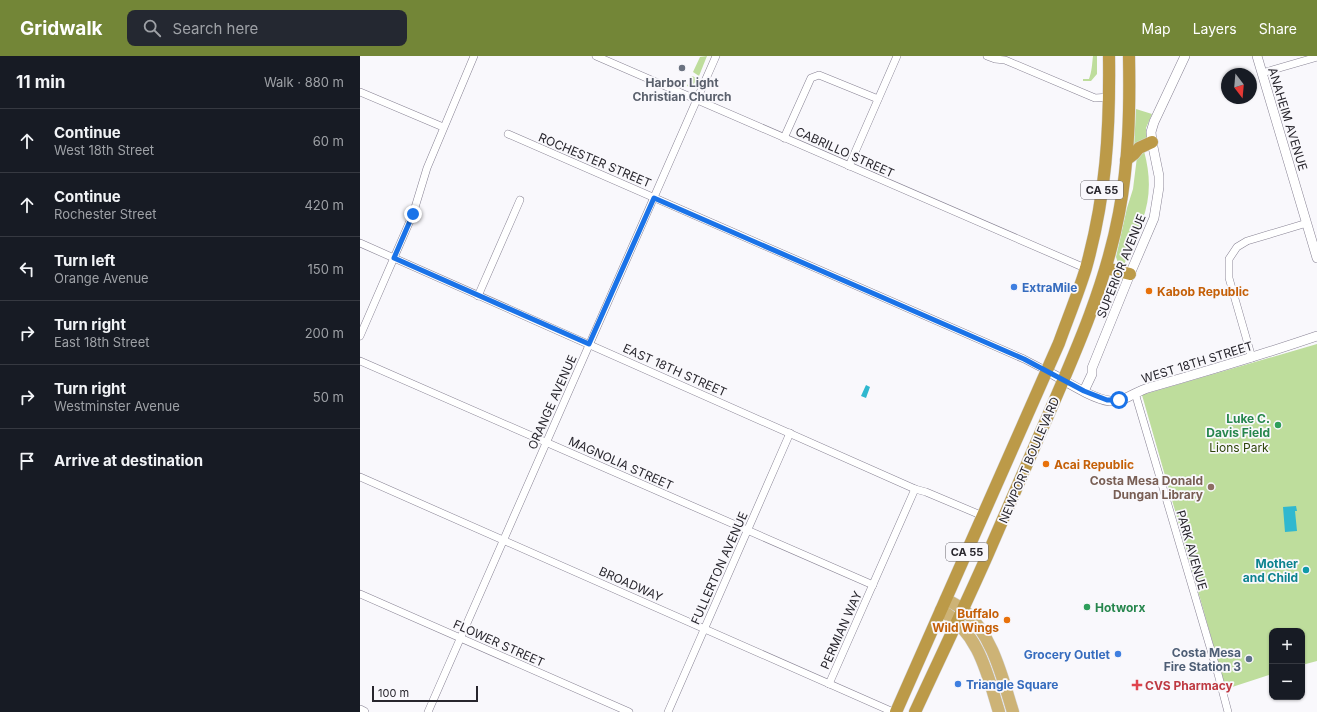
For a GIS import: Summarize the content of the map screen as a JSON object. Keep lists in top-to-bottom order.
{
  "streets": {
    "highway": ["CA 55", "NEWPORT BOULEVARD"],
    "street": [
      "ANAHEIM AVENUE",
      "CABRILLO STREET",
      "ROCHESTER STREET",
      "SUPERIOR AVENUE",
      "WEST 18TH STREET",
      "EAST 18TH STREET",
      "ORANGE AVENUE",
      "MAGNOLIA STREET",
      "PARK AVENUE",
      "FULLERTON AVENUE",
      "BROADWAY",
      "PERMIAN WAY",
      "FLOWER STREET"
    ]
  },
  "crossings": [
    ["CABRILLO STREET", "ORANGE AVENUE"],
    ["CABRILLO STREET", "NEWPORT BOULEVARD"],
    ["ROCHESTER STREET", "WEST 18TH STREET"],
    ["ROCHESTER STREET", "ORANGE AVENUE"],
    ["ROCHESTER STREET", "NEWPORT BOULEVARD"],
    ["SUPERIOR AVENUE", "WEST 18TH STREET"],
    ["WEST 18TH STREET", "NEWPORT BOULEVARD"],
    ["WEST 18TH STREET", "PARK AVENUE"],
    ["EAST 18TH STREET", "ORANGE AVENUE"],
    ["EAST 18TH STREET", "NEWPORT BOULEVARD"],
    ["EAST 18TH STREET", "FULLERTON AVENUE"],
    ["EAST 18TH STREET", "PERMIAN WAY"],
    ["ORANGE AVENUE", "MAGNOLIA STREET"],
    ["ORANGE AVENUE", "BROADWAY"],
    ["ORANGE AVENUE", "FLOWER STREET"],
    ["MAGNOLIA STREET", "FULLERTON AVENUE"],
    ["MAGNOLIA STREET", "PERMIAN WAY"],
    ["FULLERTON AVENUE", "BROADWAY"],
    ["BROADWAY", "PERMIAN WAY"]
  ],
  "parks": ["Lions Park"],
  "places": {
    "other": [
      "Harbor Light Christian Church",
      "ExtraMile",
      "Kabob Republic",
      "Luke C. Davis Field",
      "Acai Republic",
      "Costa Mesa Donald Dungan Library",
      "Mother and Child",
      "Hotworx",
      "Buffalo Wild Wings",
      "Grocery Outlet",
      "Costa Mesa Fire Station 3",
      "Triangle Square"
    ],
    "health": ["CVS Pharmacy"]
  },
  "scale_bar": "100 m",
  "north": "bottom",
  "page": {
    "header": "Gridwalk",
    "search": "Search here",
    "nav": ["Map", "Layers", "Share"],
    "heading": ["11 min", "Walk · 880 m"],
    "list": [
      ["Continue", "West 18th Street", "60 m"],
      ["Continue", "Rochester Street", "420 m"],
      ["Turn left", "Orange Avenue", "150 m"],
      ["Turn right", "East 18th Street", "200 m"],
      ["Turn right", "Westminster Avenue", "50 m"],
      "Arrive at destination"
    ],
    "map_buttons": ["+", "−"],
    "scale": "100 m"
  }
}
